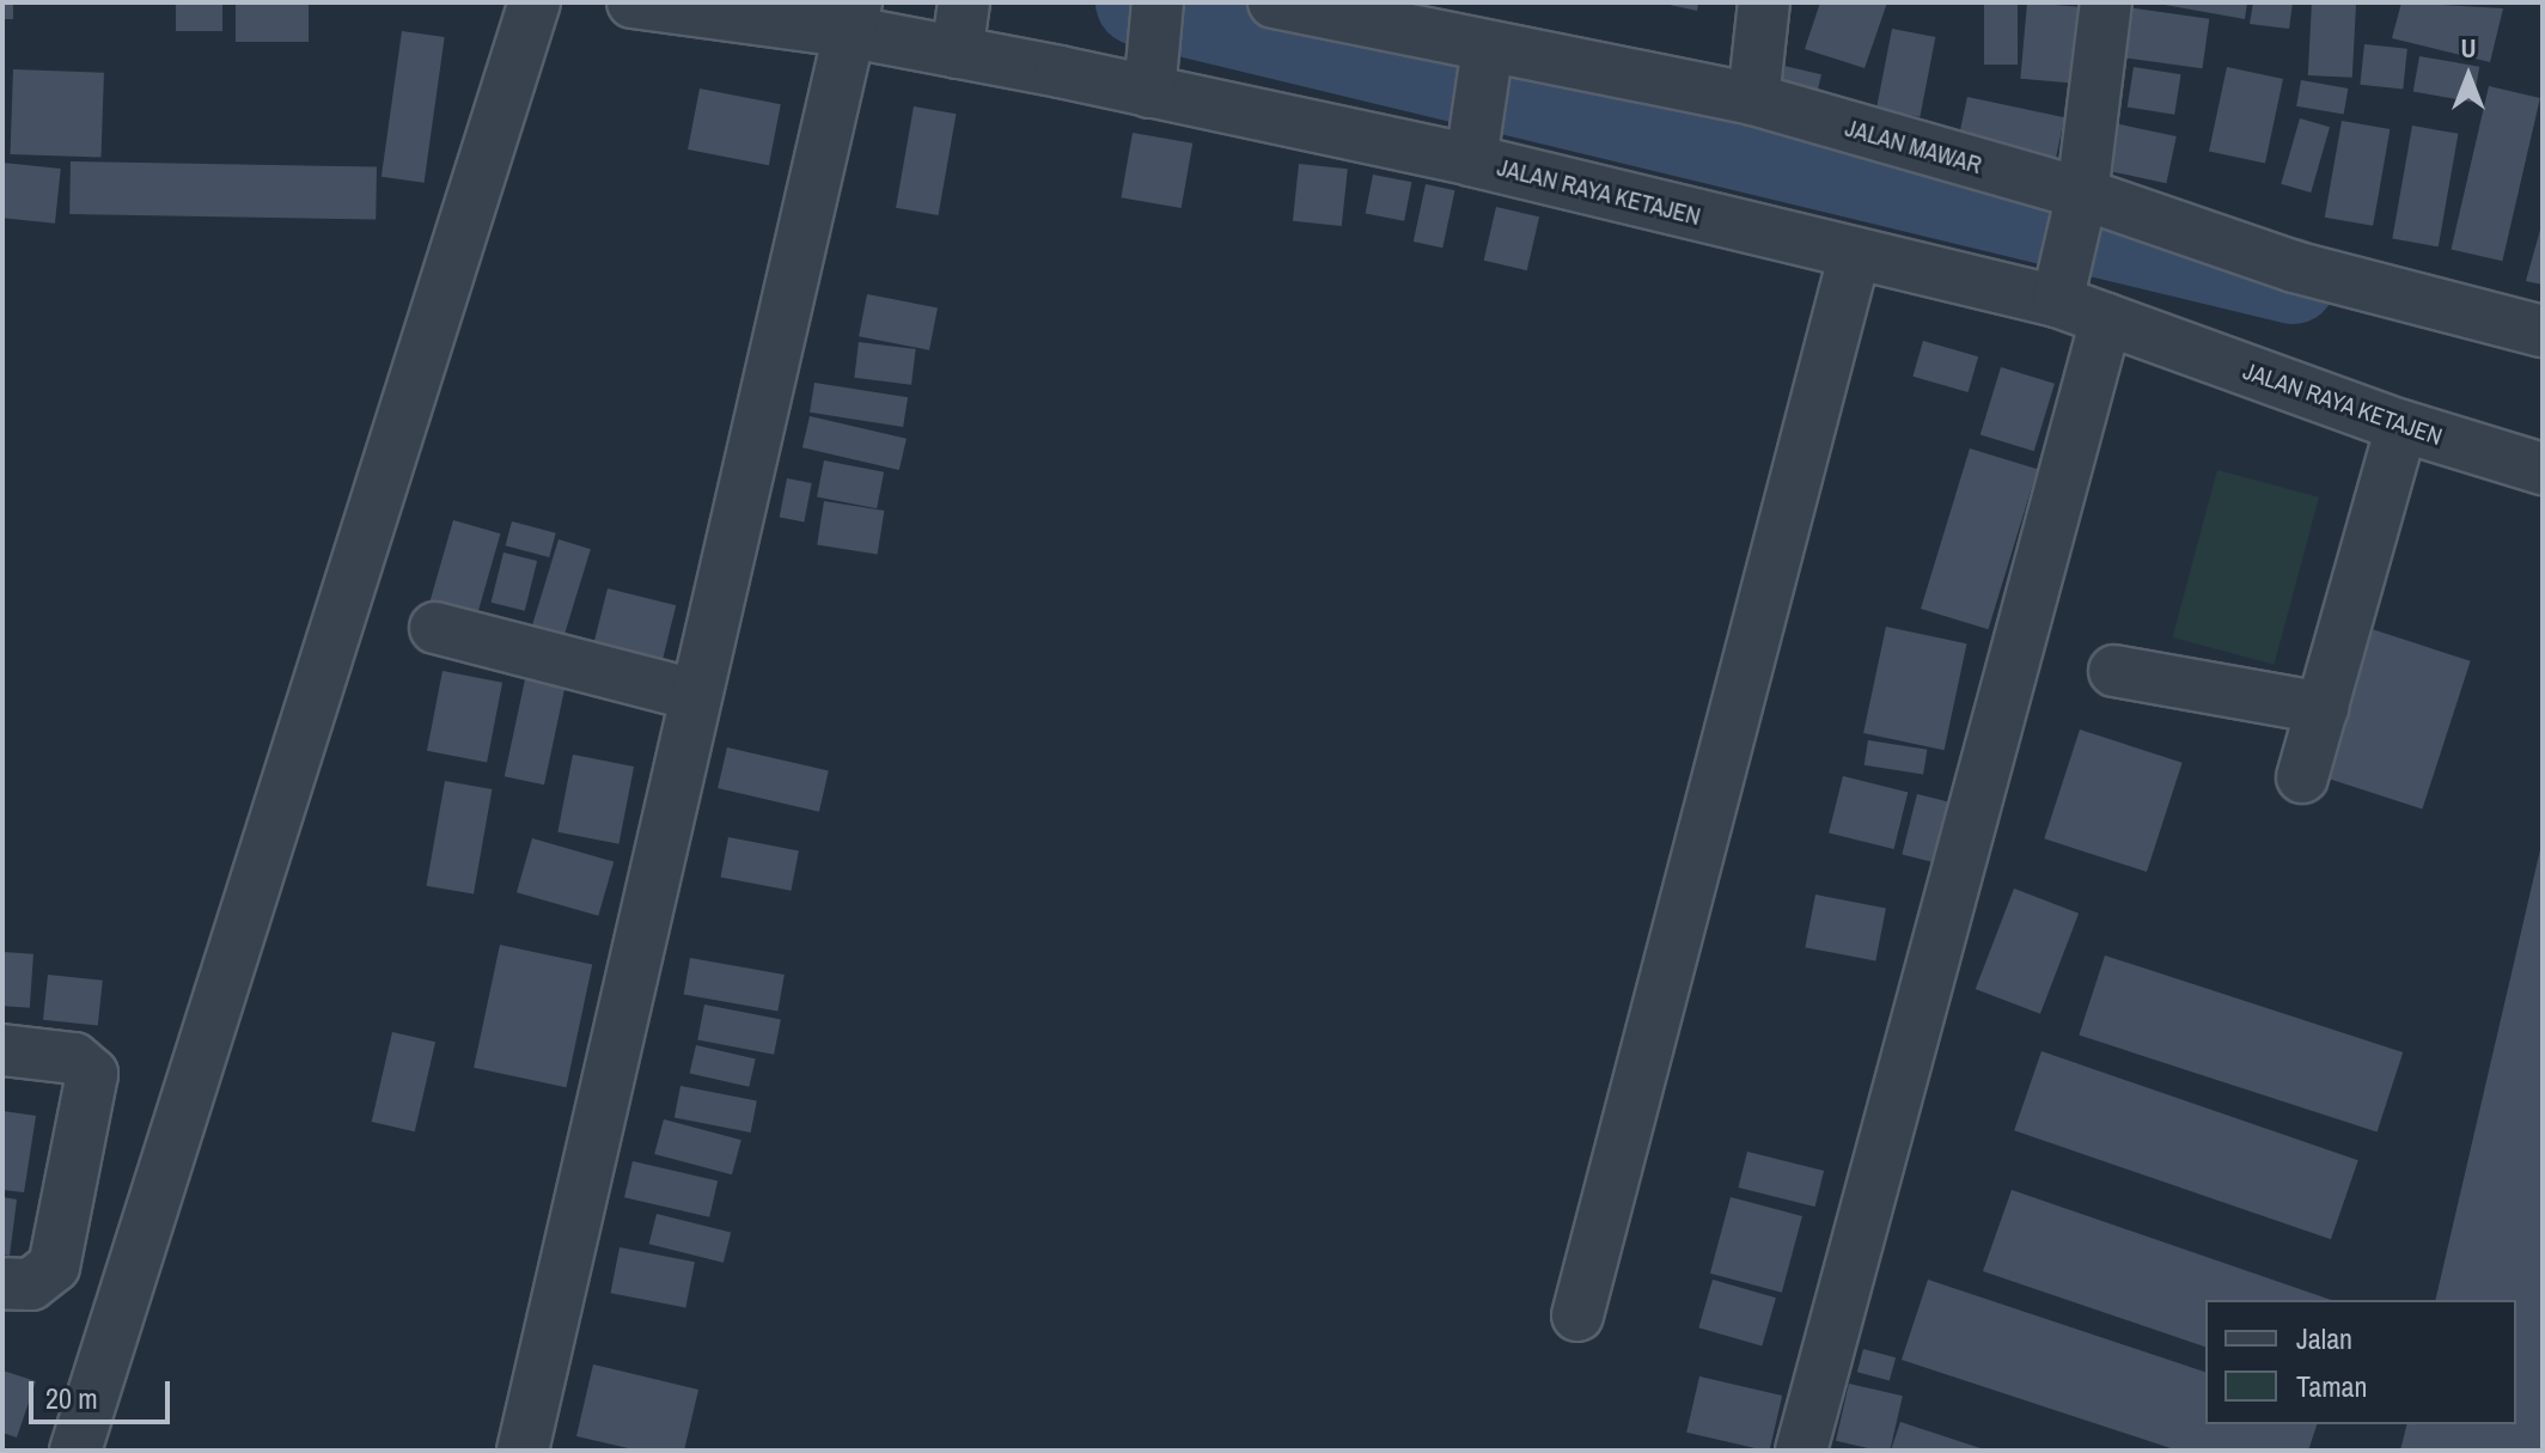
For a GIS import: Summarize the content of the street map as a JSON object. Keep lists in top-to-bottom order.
{
  "streets": {
    "street": ["JALAN MAWAR", "JALAN RAYA KETAJEN"]
  },
  "legend": ["Jalan", "Taman"],
  "scale_bar": "20 m",
  "north": "top"
}
